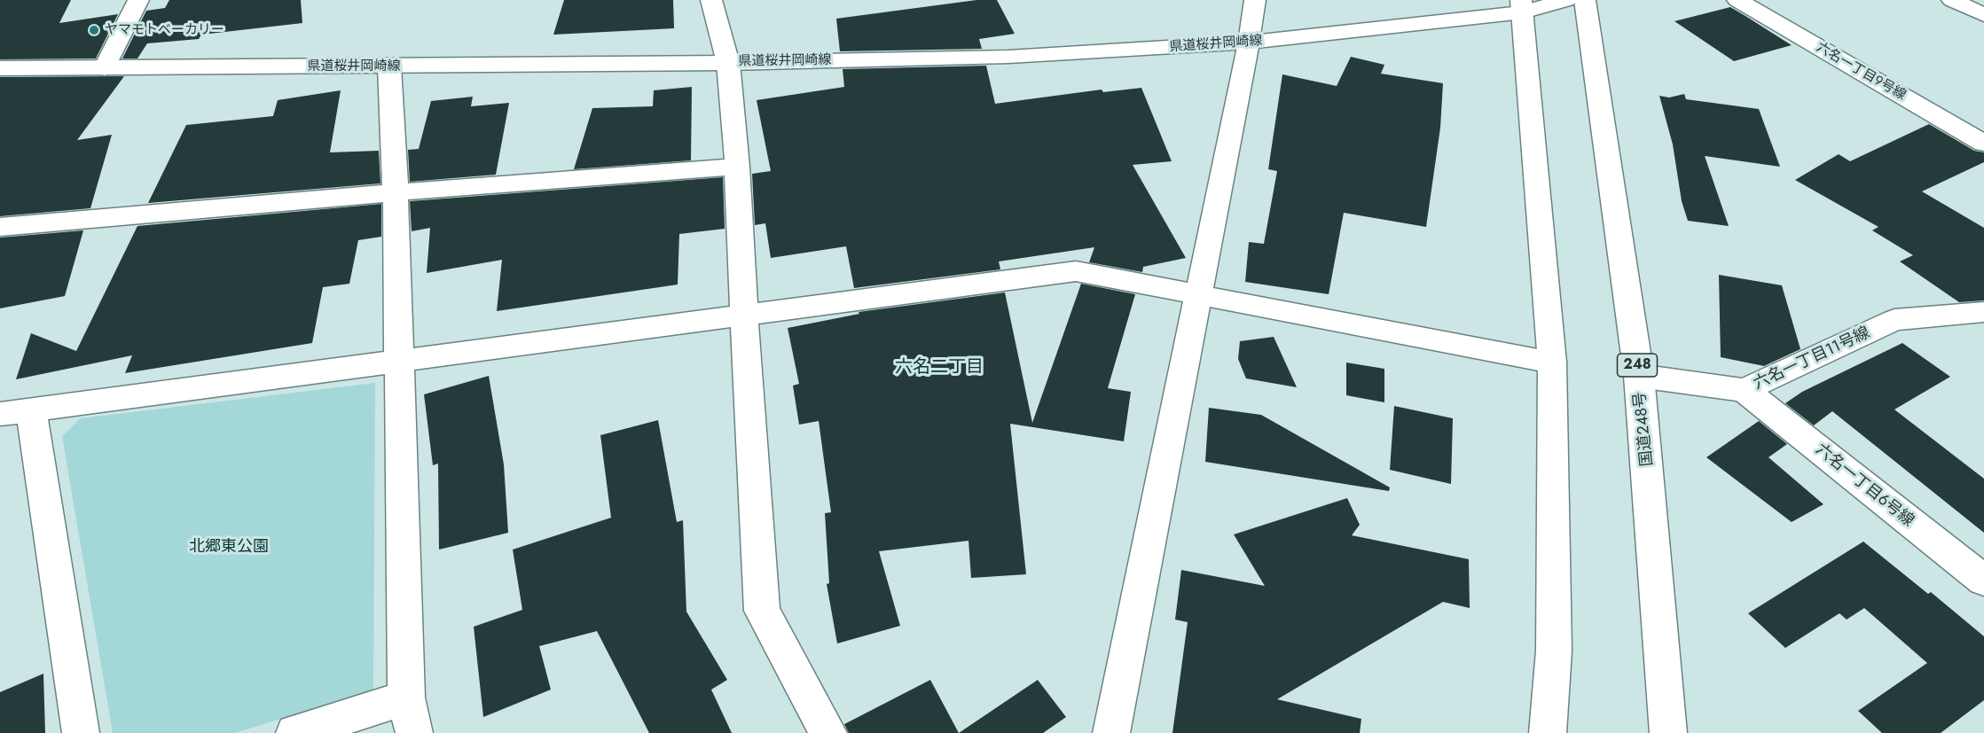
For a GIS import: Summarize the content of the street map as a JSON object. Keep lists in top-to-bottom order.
{
  "streets": {
    "main road": [
      "県道桜井岡崎線",
      "六名一丁目9号線",
      "六名一丁目11号線",
      "248",
      "国道248号",
      "六名一丁目6号線"
    ]
  },
  "crossings": [
    ["六名一丁目11号線", "国道248号"],
    ["六名一丁目11号線", "六名一丁目6号線"]
  ],
  "districts": ["六名二丁目"],
  "parks": ["北郷東公園"],
  "places": ["ヤマモトベーカリー"]
}
